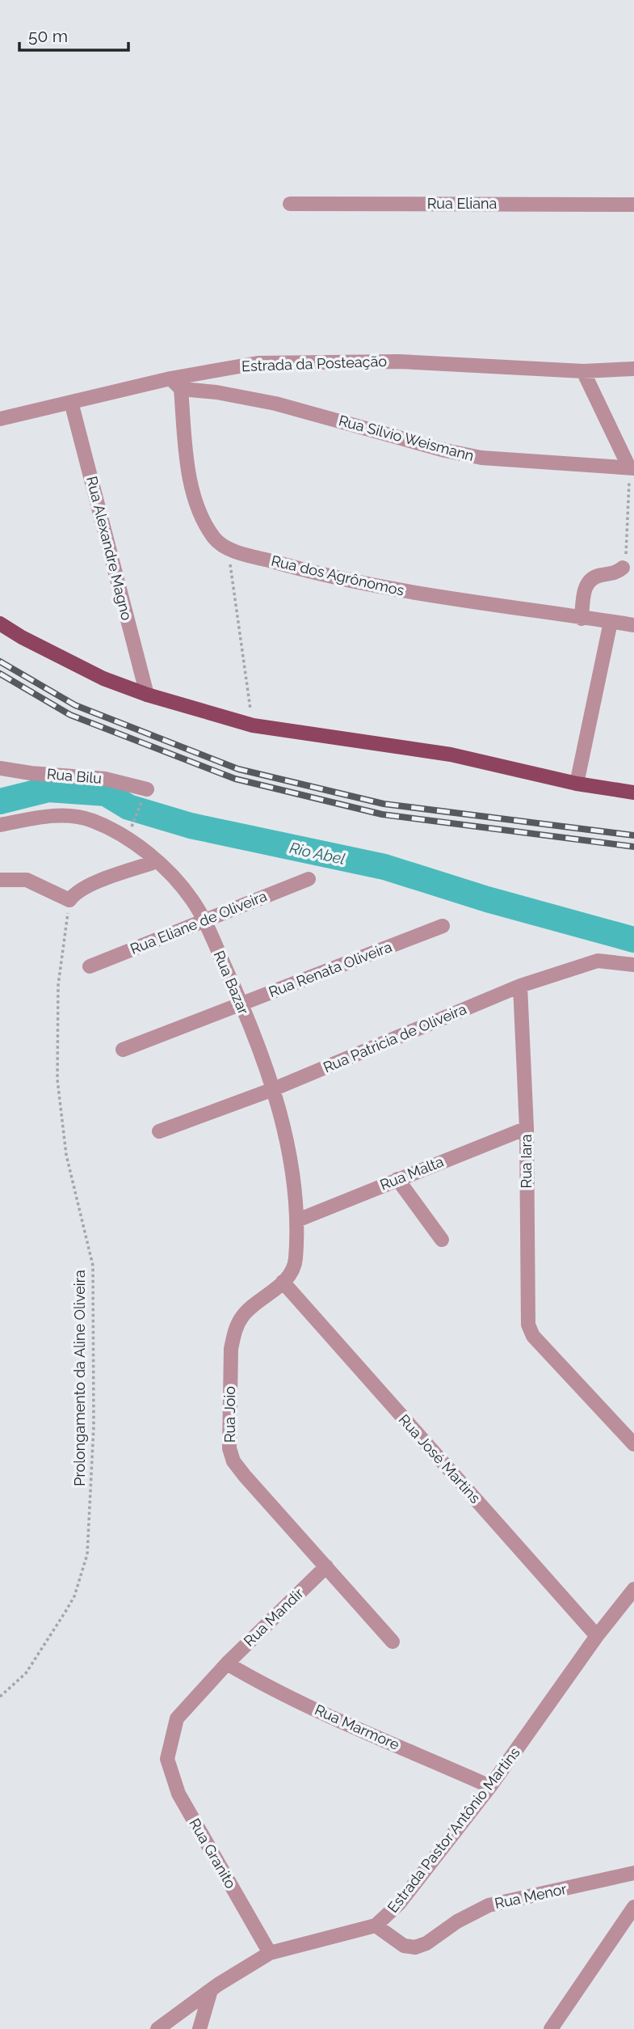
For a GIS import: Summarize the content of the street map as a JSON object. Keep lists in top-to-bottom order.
{
  "streets": {
    "street": [
      "Rua Eliana",
      "Estrada da Posteação",
      "Rua Silvio Weismann",
      "Rua Alexandre Magno",
      "Rua dos Agrônomos",
      "Rua Bilu",
      "Rua Eliane de Oliveira",
      "Rua Renata Oliveira",
      "Rua Bazar",
      "Rua Patricia de Oliveira",
      "Rua Iara",
      "Rua Malta",
      "Rua Joio",
      "Rua José Martins",
      "Rua Mandir",
      "Rua Marmore",
      "Estrada Pastor Antônio Martins",
      "Rua Granito",
      "Rua Menor"
    ],
    "path": ["Prolongamento da Aline Oliveira"]
  },
  "crossings": [
    ["Estrada da Posteação", "Rua Alexandre Magno"],
    ["Rua Silvio Weismann", "Rua dos Agrônomos"],
    ["Rua Eliane de Oliveira", "Rua Bazar"],
    ["Rua Renata Oliveira", "Rua Bazar"],
    ["Rua Bazar", "Rua Patricia de Oliveira"],
    ["Rua Bazar", "Rua Malta"],
    ["Rua Bazar", "Rua Joio"],
    ["Rua Bazar", "Rua José Martins"],
    ["Rua Patricia de Oliveira", "Rua Iara"],
    ["Rua Iara", "Rua Malta"],
    ["Rua Joio", "Rua José Martins"],
    ["Rua Joio", "Rua Mandir"],
    ["Rua José Martins", "Estrada Pastor Antônio Martins"],
    ["Rua Mandir", "Rua Marmore"],
    ["Rua Mandir", "Rua Granito"],
    ["Rua Marmore", "Estrada Pastor Antônio Martins"],
    ["Estrada Pastor Antônio Martins", "Rua Granito"],
    ["Estrada Pastor Antônio Martins", "Rua Menor"]
  ],
  "water": ["Rio Abel"],
  "scale_bar": "50 m"
}
